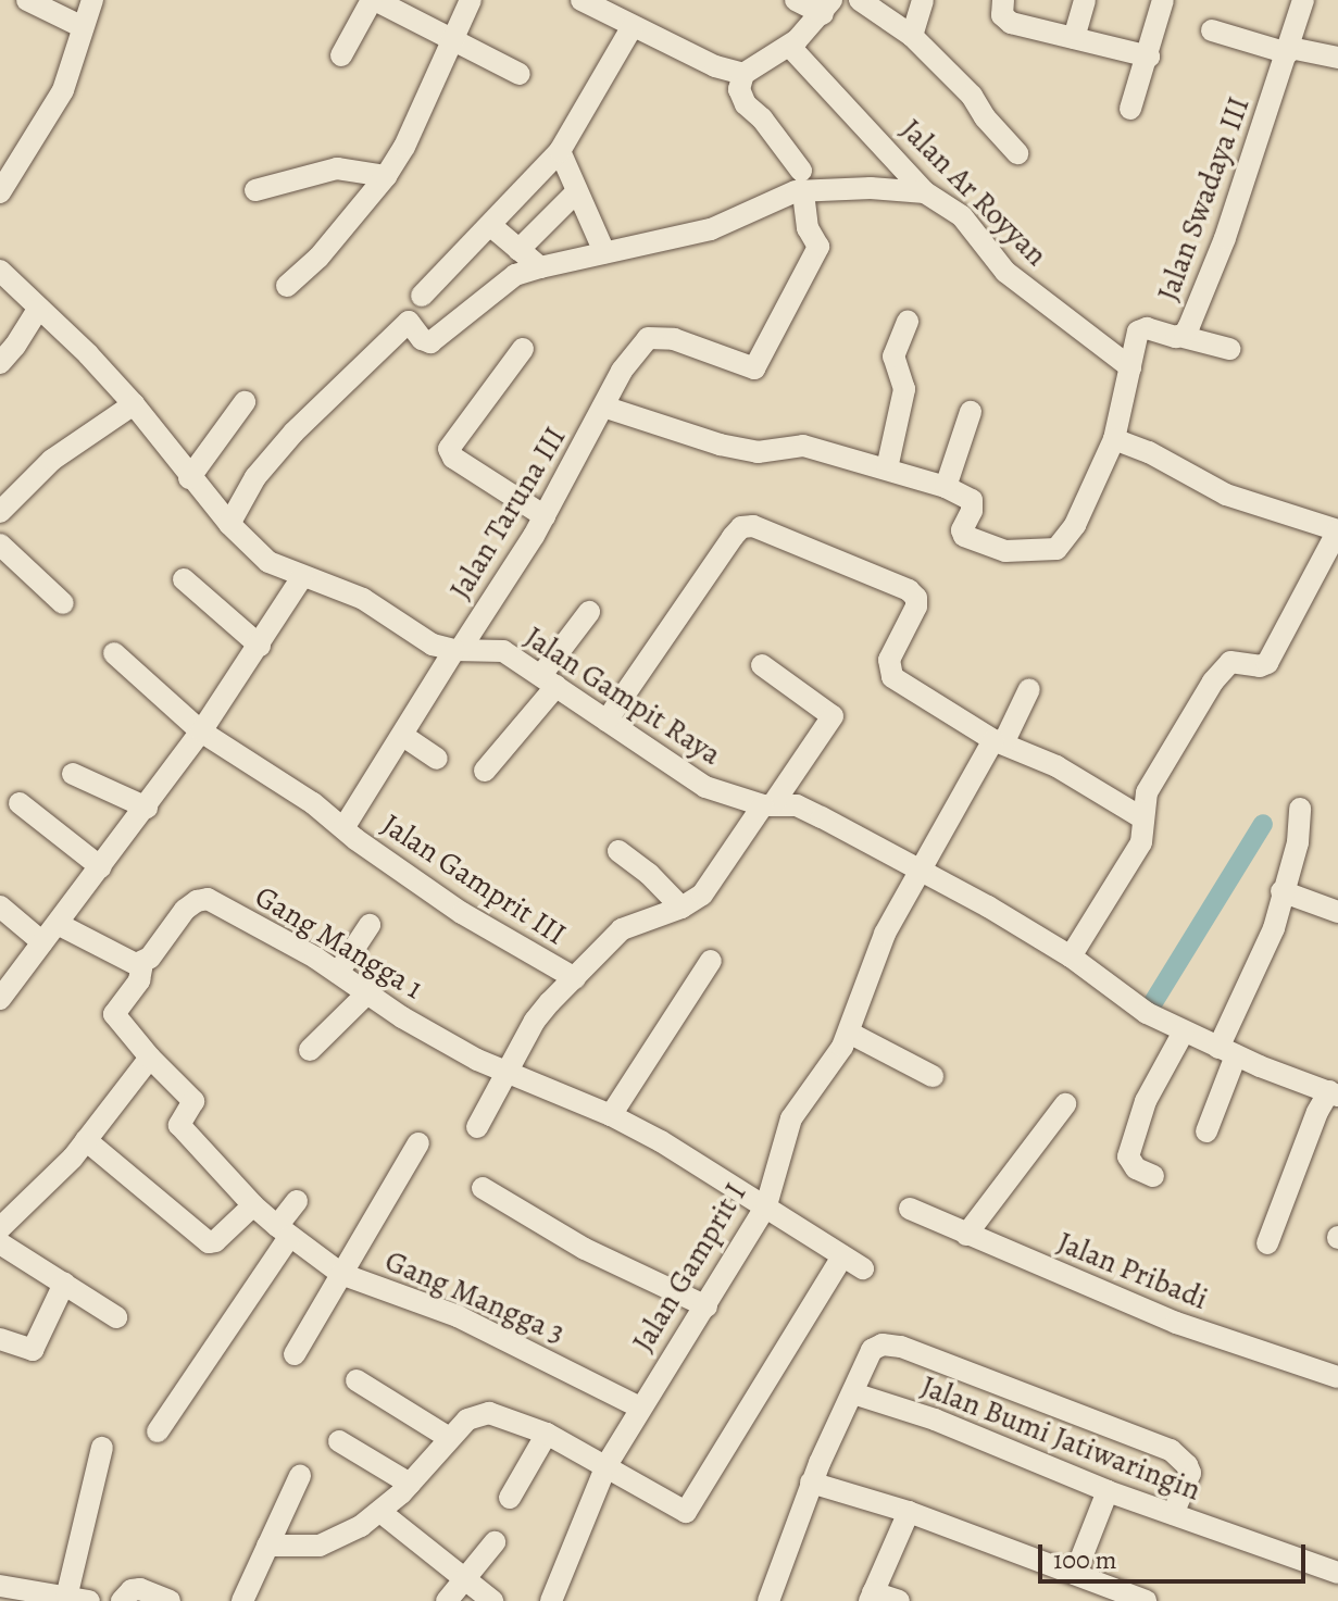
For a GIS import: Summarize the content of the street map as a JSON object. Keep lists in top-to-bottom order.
{
  "streets": {
    "street": [
      "Jalan Ar Royyan",
      "Jalan Swadaya III",
      "Jalan Taruna III",
      "Jalan Gampit Raya",
      "Jalan Gamprit III",
      "Gang Mangga 1",
      "Jalan Gamprit I",
      "Jalan Pribadi",
      "Gang Mangga 3",
      "Jalan Bumi Jatiwaringin"
    ]
  },
  "crossings": [
    ["Jalan Ar Royyan", "Jalan Swadaya III"],
    ["Jalan Taruna III", "Jalan Gampit Raya"],
    ["Jalan Taruna III", "Jalan Gamprit III"],
    ["Jalan Gampit Raya", "Jalan Gamprit III"],
    ["Jalan Gampit Raya", "Jalan Gamprit I"],
    ["Gang Mangga 1", "Jalan Gamprit I"],
    ["Jalan Gamprit I", "Gang Mangga 3"]
  ],
  "scale_bar": "100 m"
}
